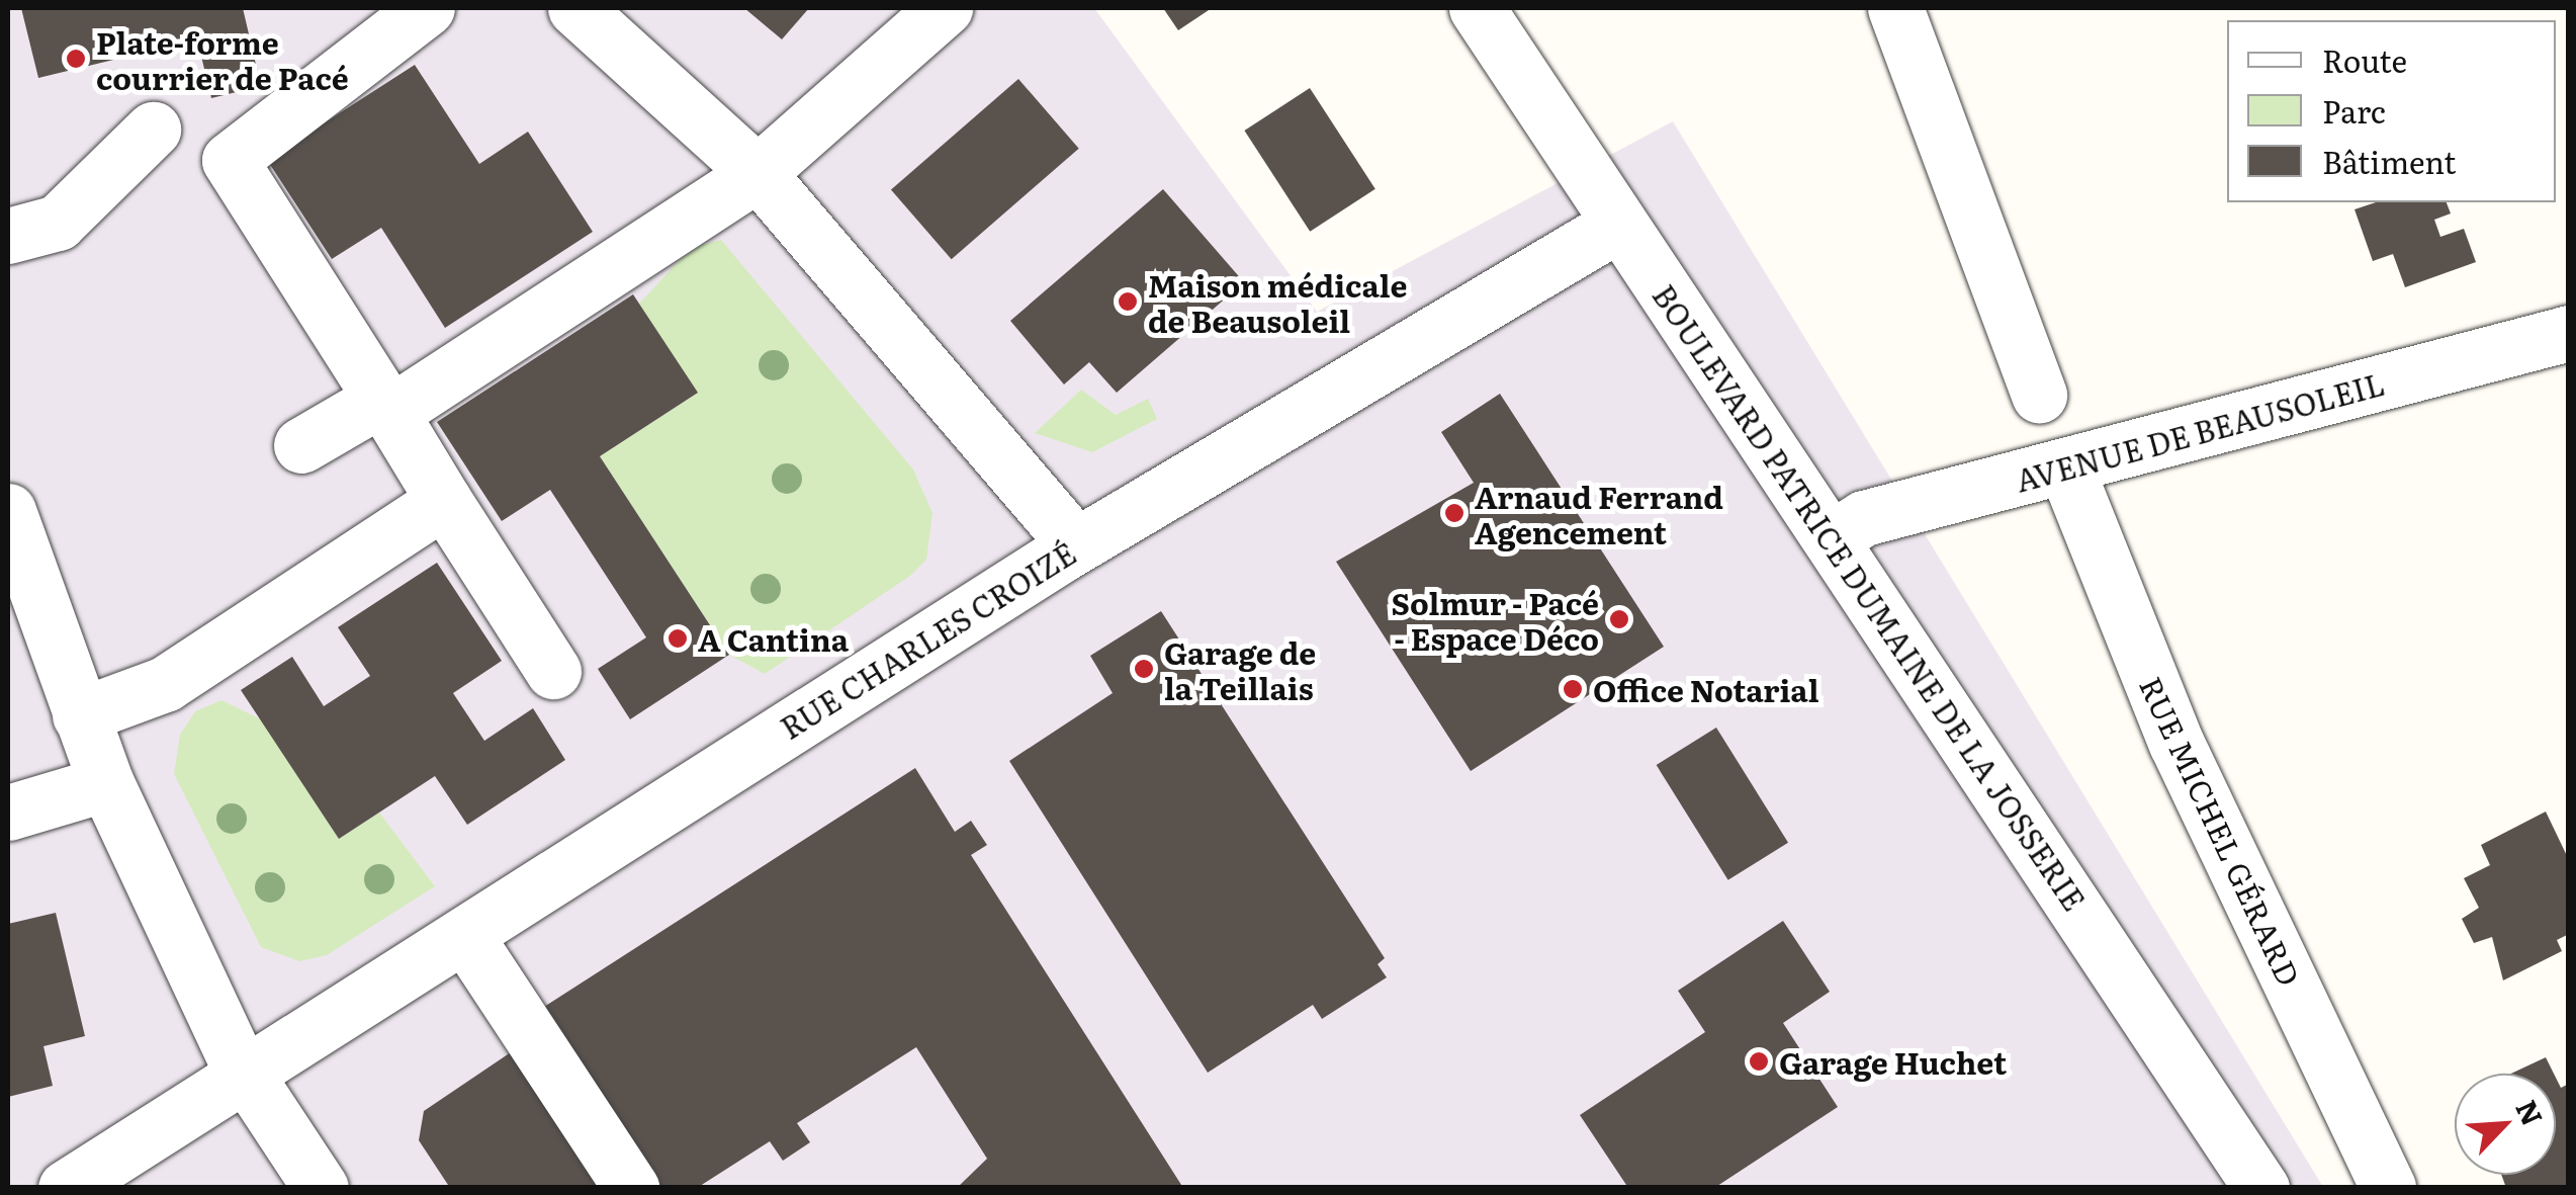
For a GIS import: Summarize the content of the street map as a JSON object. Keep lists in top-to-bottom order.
{
  "streets": {
    "street": [
      "AVENUE DE BEAUSOLEIL",
      "BOULEVARD PATRICE DUMAINE DE LA JOSSERIE",
      "RUE CHARLES CROIZÉ",
      "RUE MICHEL GÉRARD"
    ]
  },
  "crossings": [
    ["AVENUE DE BEAUSOLEIL", "BOULEVARD PATRICE DUMAINE DE LA JOSSERIE"],
    ["AVENUE DE BEAUSOLEIL", "RUE MICHEL GÉRARD"],
    ["BOULEVARD PATRICE DUMAINE DE LA JOSSERIE", "RUE CHARLES CROIZÉ"]
  ],
  "places": [
    "Plate-forme courrier de Pacé",
    "Maison médicale de Beausoleil",
    "Arnaud Ferrand Agencement",
    "Solmur - Pacé - Espace Déco",
    "A Cantina",
    "Garage de la Teillais",
    "Office Notarial",
    "Garage Huchet"
  ],
  "legend": ["Route", "Parc", "Bâtiment"],
  "north": "top right"
}
